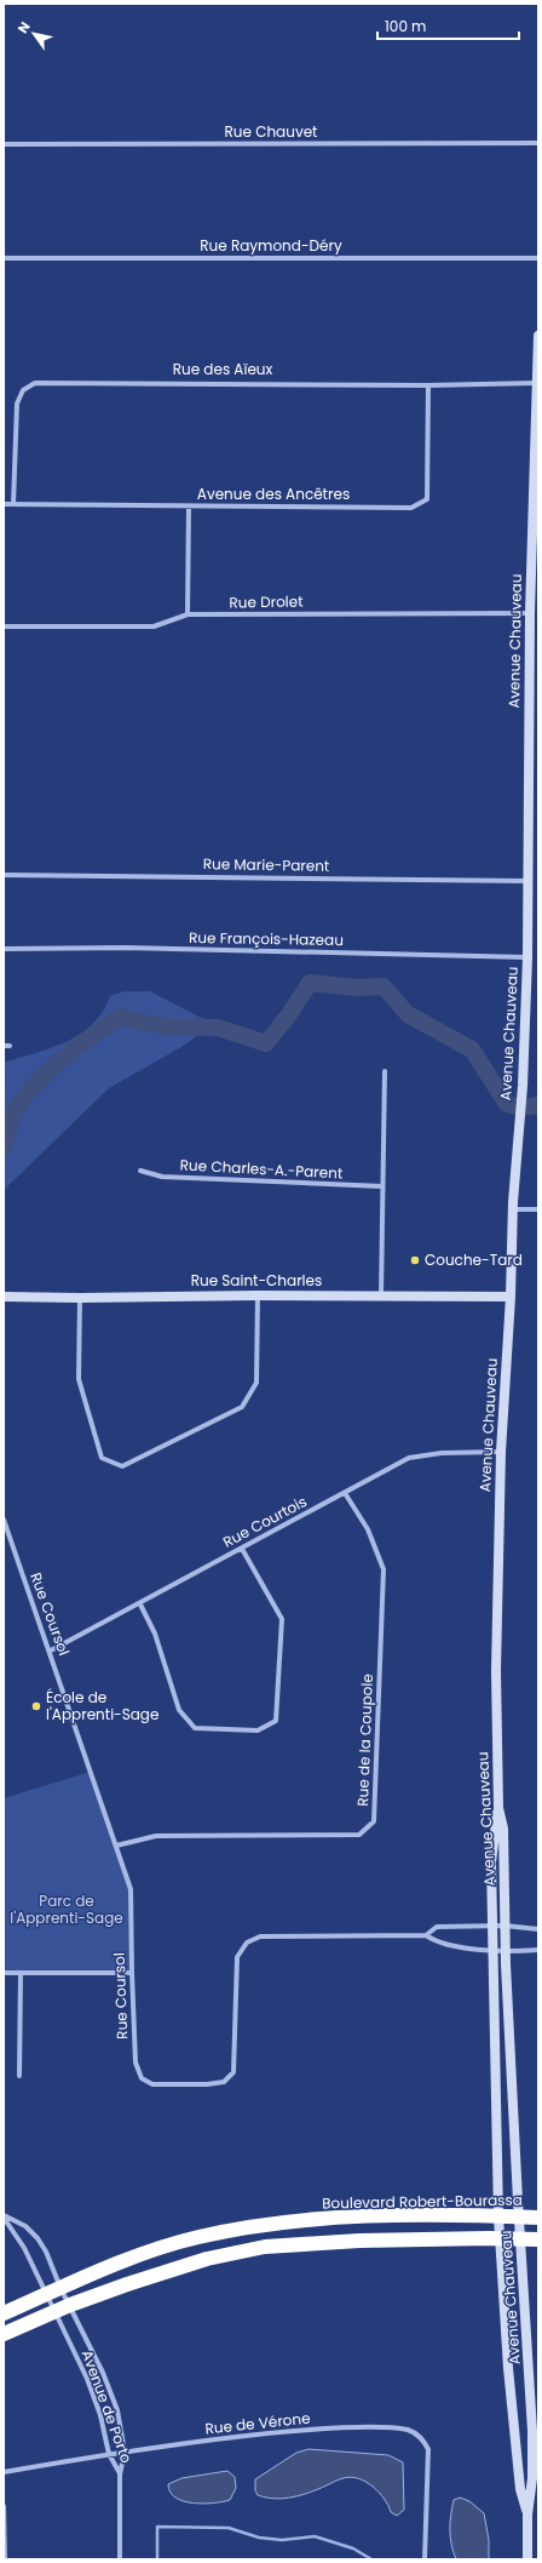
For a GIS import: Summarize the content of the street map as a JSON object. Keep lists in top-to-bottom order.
{
  "streets": {
    "highway": ["Boulevard Robert-Bourassa"],
    "main road": ["Avenue Chauveau", "Rue Saint-Charles"],
    "street": [
      "Rue Chauvet",
      "Rue Raymond-Déry",
      "Rue des Aïeux",
      "Avenue des Ancêtres",
      "Rue Drolet",
      "Rue Marie-Parent",
      "Rue François-Hazeau",
      "Rue Charles-A.-Parent",
      "Rue Courtois",
      "Rue Coursol",
      "Rue de la Coupole",
      "Avenue de Porto",
      "Rue de Vérone"
    ]
  },
  "crossings": [
    ["Rue des Aïeux", "Avenue des Ancêtres"],
    ["Rue des Aïeux", "Avenue Chauveau"],
    ["Rue Drolet", "Avenue Chauveau"],
    ["Avenue Chauveau", "Rue Marie-Parent"],
    ["Avenue Chauveau", "Rue François-Hazeau"],
    ["Avenue Chauveau", "Rue Saint-Charles"],
    ["Avenue Chauveau", "Rue Courtois"],
    ["Avenue Chauveau", "Rue Coursol"],
    ["Avenue Chauveau", "Boulevard Robert-Bourassa"],
    ["Rue Courtois", "Rue Coursol"],
    ["Rue Courtois", "Rue de la Coupole"],
    ["Rue Coursol", "Rue de la Coupole"],
    ["Boulevard Robert-Bourassa", "Avenue de Porto"],
    ["Avenue de Porto", "Rue de Vérone"]
  ],
  "parks": ["Parc de l'Apprenti-Sage"],
  "places": ["Couche-Tard", "École de l'Apprenti-Sage"],
  "scale_bar": "100 m",
  "north": "top left"
}
